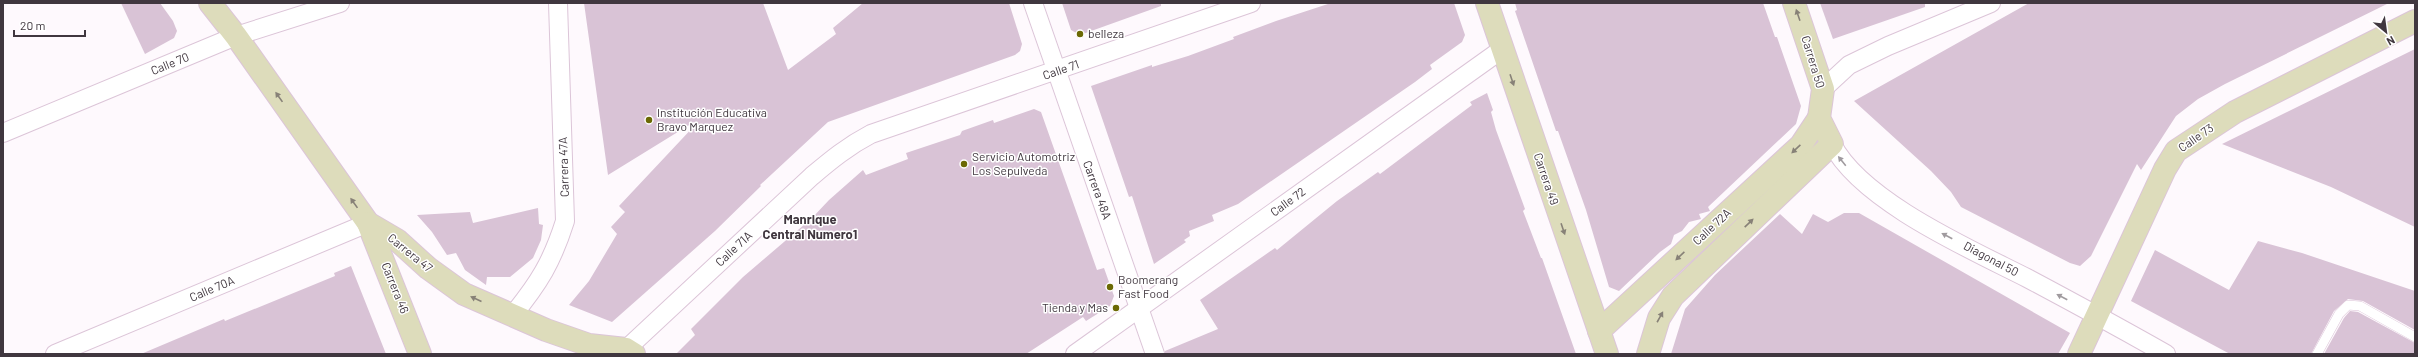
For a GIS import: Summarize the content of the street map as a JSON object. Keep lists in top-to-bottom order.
{
  "streets": {
    "street": [
      "Carrera 50",
      "Calle 70",
      "Calle 71",
      "Calle 73",
      "Carrera 47A",
      "Carrera 49",
      "Carrera 48A",
      "Calle 72",
      "Calle 72A",
      "Calle 71A",
      "Carrera 47",
      "Diagonal 50",
      "Carrera 46",
      "Calle 70A"
    ]
  },
  "crossings": [
    ["Carrera 50", "Calle 72A"],
    ["Calle 70", "Carrera 47"],
    ["Calle 71", "Carrera 48A"],
    ["Calle 71", "Calle 71A"],
    ["Calle 73", "Diagonal 50"],
    ["Carrera 47A", "Carrera 47"],
    ["Carrera 49", "Calle 72"],
    ["Carrera 49", "Calle 72A"],
    ["Carrera 48A", "Calle 72"],
    ["Calle 72A", "Diagonal 50"],
    ["Calle 71A", "Carrera 47"],
    ["Carrera 47", "Carrera 46"],
    ["Carrera 47", "Calle 70A"],
    ["Carrera 46", "Calle 70A"]
  ],
  "one_way": [
    "Carrera 50",
    "Carrera 49",
    "Carrera 47",
    "Diagonal 50"
  ],
  "districts": ["Manrique Central Numero1"],
  "places": [
    "belleza",
    "Institución Educativa Bravo Marquez",
    "Servicio Automotriz Los Sepulveda",
    "Boomerang Fast Food",
    "Tienda y Mas"
  ],
  "scale_bar": "20 m",
  "north": "bottom right"
}
